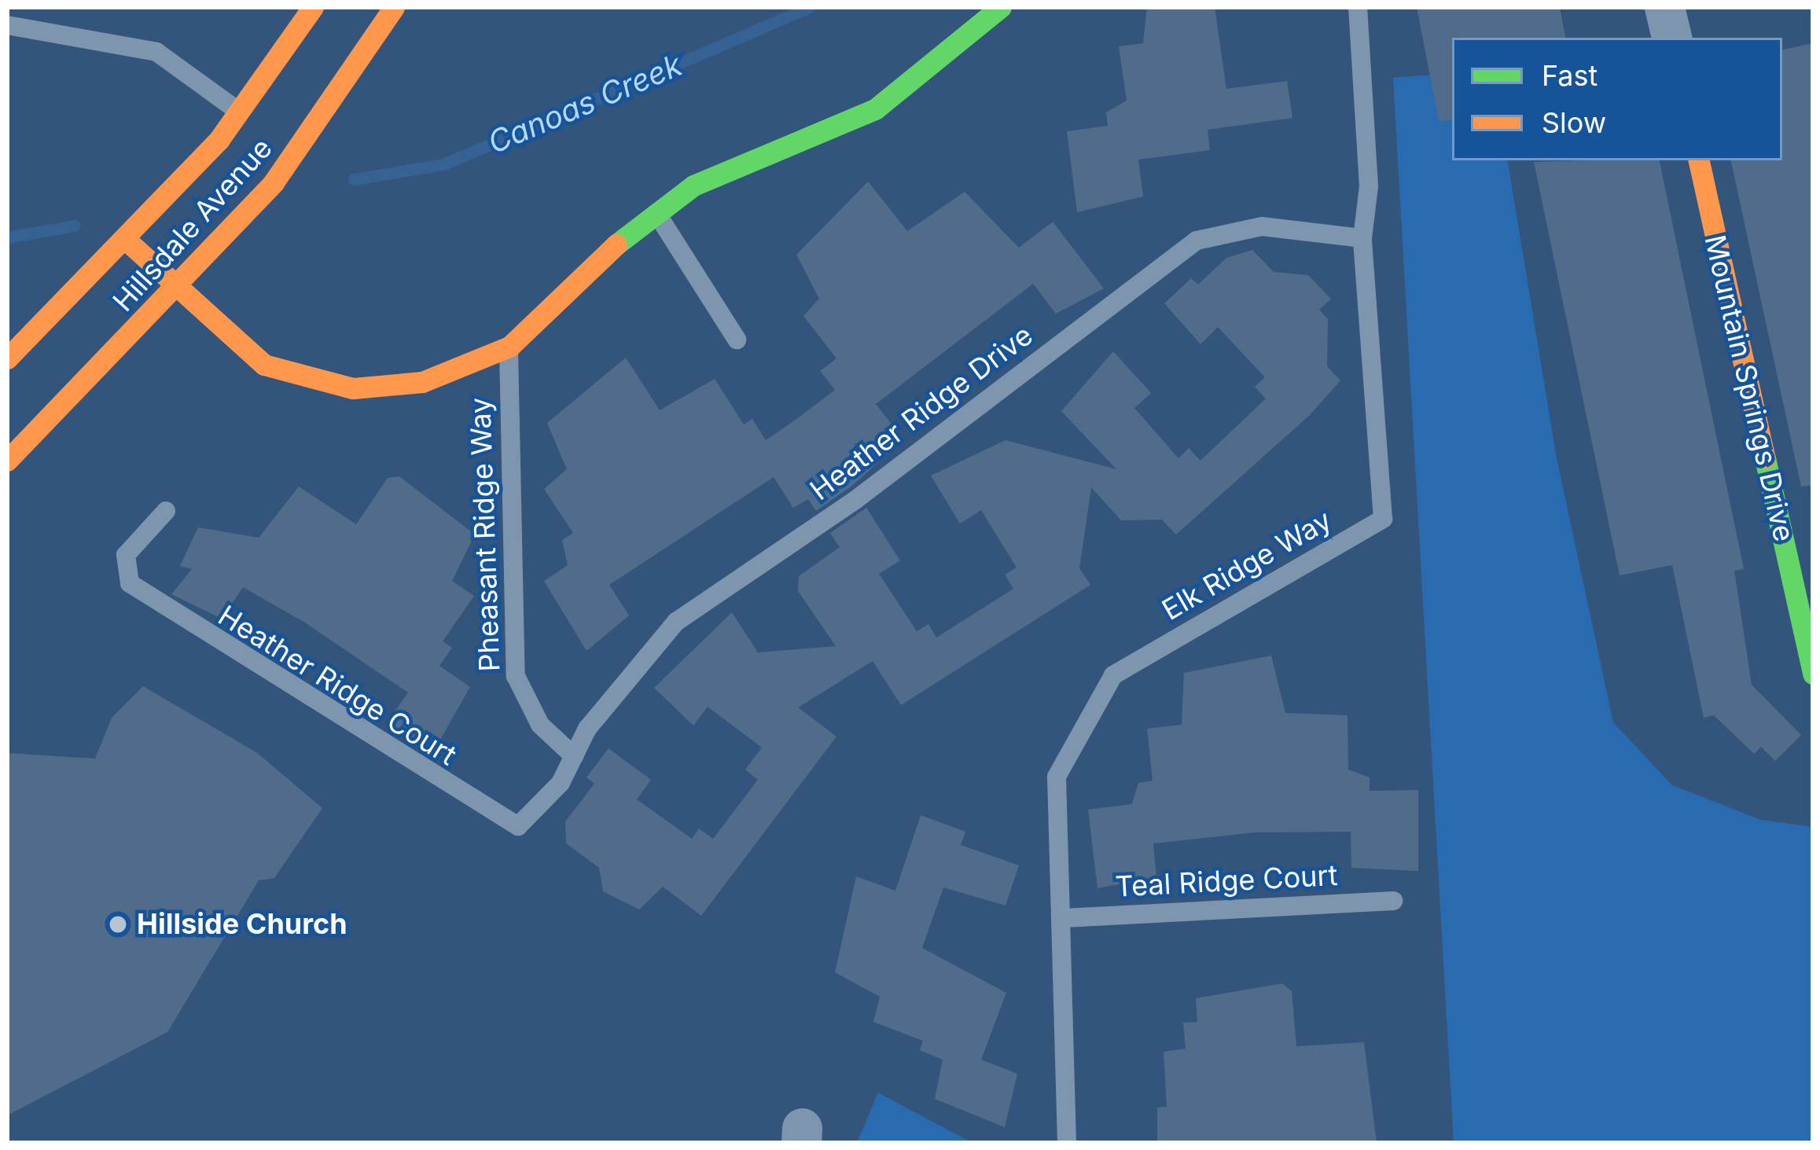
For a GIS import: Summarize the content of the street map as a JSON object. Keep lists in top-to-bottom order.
{
  "streets": {
    "street": ["Hillsdale Avenue", "Mountain Springs Drive"],
    "lane": [
      "Heather Ridge Drive",
      "Pheasant Ridge Way",
      "Elk Ridge Way",
      "Heather Ridge Court",
      "Teal Ridge Court"
    ]
  },
  "crossings": [
    ["Heather Ridge Drive", "Pheasant Ridge Way"],
    ["Heather Ridge Drive", "Elk Ridge Way"],
    ["Heather Ridge Drive", "Heather Ridge Court"],
    ["Pheasant Ridge Way", "Heather Ridge Court"],
    ["Elk Ridge Way", "Teal Ridge Court"]
  ],
  "water": ["Canoas Creek"],
  "places": ["Hillside Church"],
  "legend": ["Fast", "Slow"]
}
